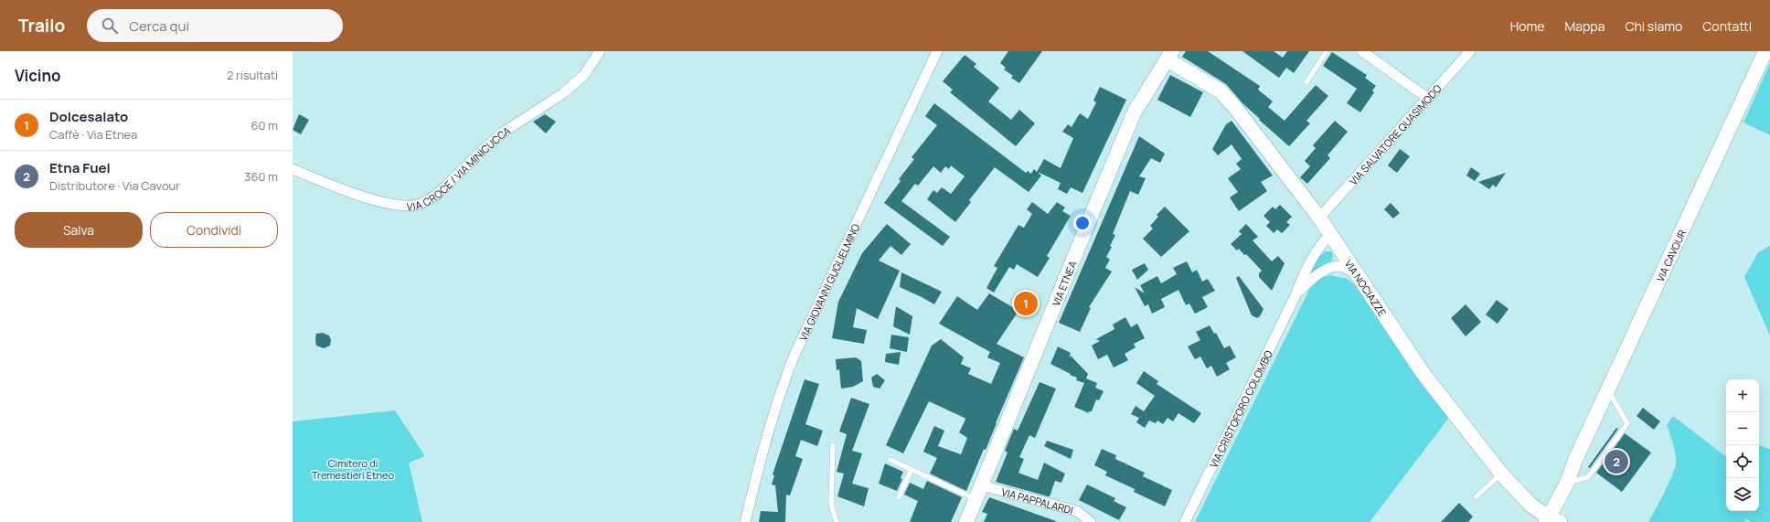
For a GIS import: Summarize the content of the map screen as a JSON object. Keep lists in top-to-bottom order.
{
  "streets": {
    "street": [
      "VIA SALVATORE QUASIMODO",
      "VIA CROCE / VIA MINICUCCA",
      "VIA CAVOUR",
      "VIA GIOVANNI GUGLIELMINO",
      "VIA ETNEA",
      "VIA NOCIAZZE",
      "VIA CRISTOFORO COLOMBO",
      "VIA PAPPALARDI"
    ]
  },
  "crossings": [
    ["VIA SALVATORE QUASIMODO", "VIA NOCIAZZE"],
    ["VIA ETNEA", "VIA NOCIAZZE"],
    ["VIA ETNEA", "VIA PAPPALARDI"]
  ],
  "parks": ["Cimitero di Tremestieri Etneo"],
  "page": {
    "header": "Trailo",
    "search": "Cerca qui",
    "nav": [
      "Home",
      "Mappa",
      "Chi siamo",
      "Contatti"
    ],
    "heading": ["Vicino", "2 risultati"],
    "list": [
      {
        "mark": "1",
        "name": "Dolcesalato",
        "note": "Caffè · Via Etnea",
        "value": "60 m"
      },
      {
        "mark": "2",
        "name": "Etna Fuel",
        "note": "Distributore · Via Cavour",
        "value": "360 m"
      }
    ],
    "buttons": ["Salva", "Condividi"],
    "pins": ["1", "2"],
    "map_buttons": ["+", "−"]
  }
}
